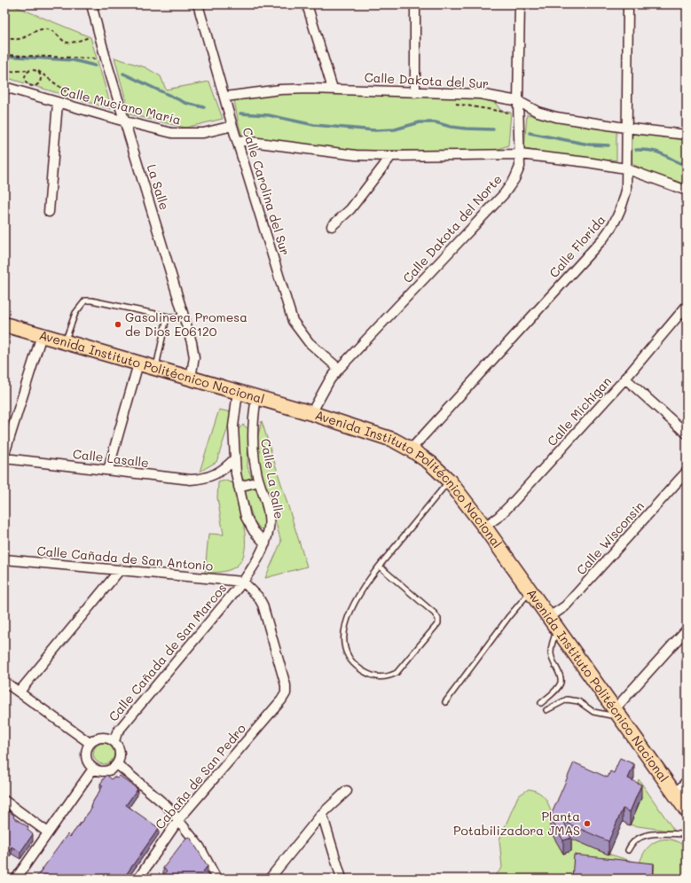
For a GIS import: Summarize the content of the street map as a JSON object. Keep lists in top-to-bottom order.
{
  "streets": {
    "main road": ["Avenida Instituto Politécnico Nacional"],
    "street": [
      "Calle Dakota del Sur",
      "Calle Muciano María",
      "La Salle",
      "Calle Carolina del Sur",
      "Calle Dakota del Norte",
      "Calle Florida",
      "Calle Míchigan",
      "Calle Lasalle",
      "Calle La Salle",
      "Calle Wisconsin",
      "Calle Cañada de San Antonio",
      "Calle Cañada de San Marcos",
      "Cabaña de San Pedro"
    ]
  },
  "crossings": [
    ["Calle Dakota del Sur", "Calle Carolina del Sur"],
    ["Calle Dakota del Sur", "Calle Dakota del Norte"],
    ["Calle Dakota del Sur", "Calle Florida"],
    ["Calle Muciano María", "La Salle"],
    ["Calle Muciano María", "Calle Carolina del Sur"],
    ["La Salle", "Avenida Instituto Politécnico Nacional"],
    ["Calle Carolina del Sur", "Calle Dakota del Norte"],
    ["Calle Dakota del Norte", "Avenida Instituto Politécnico Nacional"],
    ["Calle Florida", "Avenida Instituto Politécnico Nacional"],
    ["Avenida Instituto Politécnico Nacional", "Calle Míchigan"],
    ["Avenida Instituto Politécnico Nacional", "Calle La Salle"],
    ["Avenida Instituto Politécnico Nacional", "Calle Wisconsin"],
    ["Calle La Salle", "Calle Cañada de San Antonio"],
    ["Calle La Salle", "Calle Cañada de San Marcos"],
    ["Calle La Salle", "Cabaña de San Pedro"],
    ["Calle Cañada de San Antonio", "Calle Cañada de San Marcos"],
    ["Calle Cañada de San Antonio", "Cabaña de San Pedro"],
    ["Calle Cañada de San Marcos", "Cabaña de San Pedro"]
  ],
  "places": ["Gasolinera Promesa de Dios E06120", "Planta Potabilizadora JMAS"]
}
